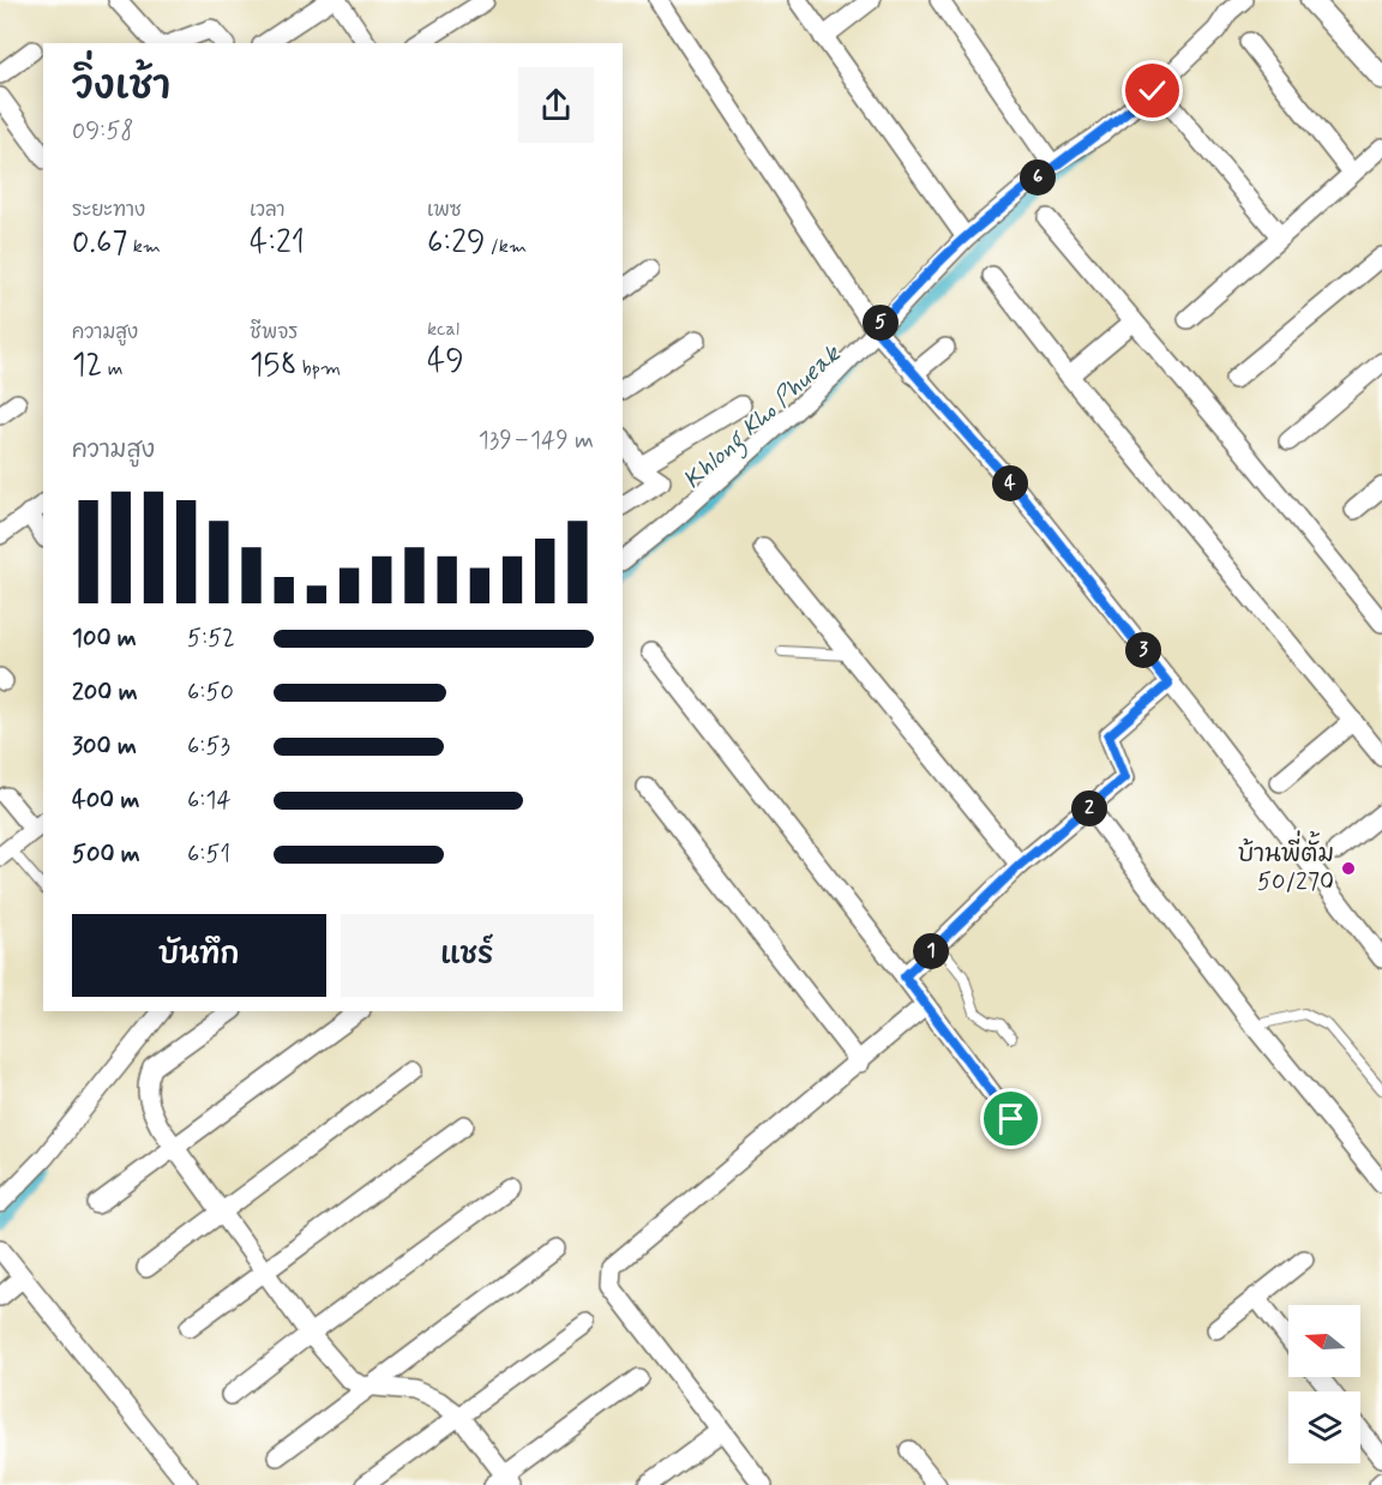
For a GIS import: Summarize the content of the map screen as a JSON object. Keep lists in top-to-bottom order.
{
  "water": ["Khlong Kho Phueak"],
  "places": ["บ้านพี่ตั้ม 50/270"],
  "north": "left",
  "page": {
    "heading": ["วิ่งเช้า", "09:58"],
    "pins": [
      "6",
      "5",
      "4",
      "3",
      "2",
      "1"
    ],
    "stats": [
      ["ระยะทาง", "0.67 km"],
      ["เวลา", "4:21"],
      ["เพซ", "6:29 /km"],
      ["ความสูง", "12 m"],
      ["ชีพจร", "158 bpm"],
      ["kcal", "49"]
    ],
    "chart": ["ความสูง", "139–149 m"],
    "list": [
      {
        "name": "100 m",
        "note": "5:52"
      },
      {
        "name": "200 m",
        "note": "6:50"
      },
      {
        "name": "300 m",
        "note": "6:53"
      },
      {
        "name": "400 m",
        "note": "6:14"
      },
      {
        "name": "500 m",
        "note": "6:51"
      }
    ],
    "buttons": ["บันทึก", "แชร์"]
  }
}
